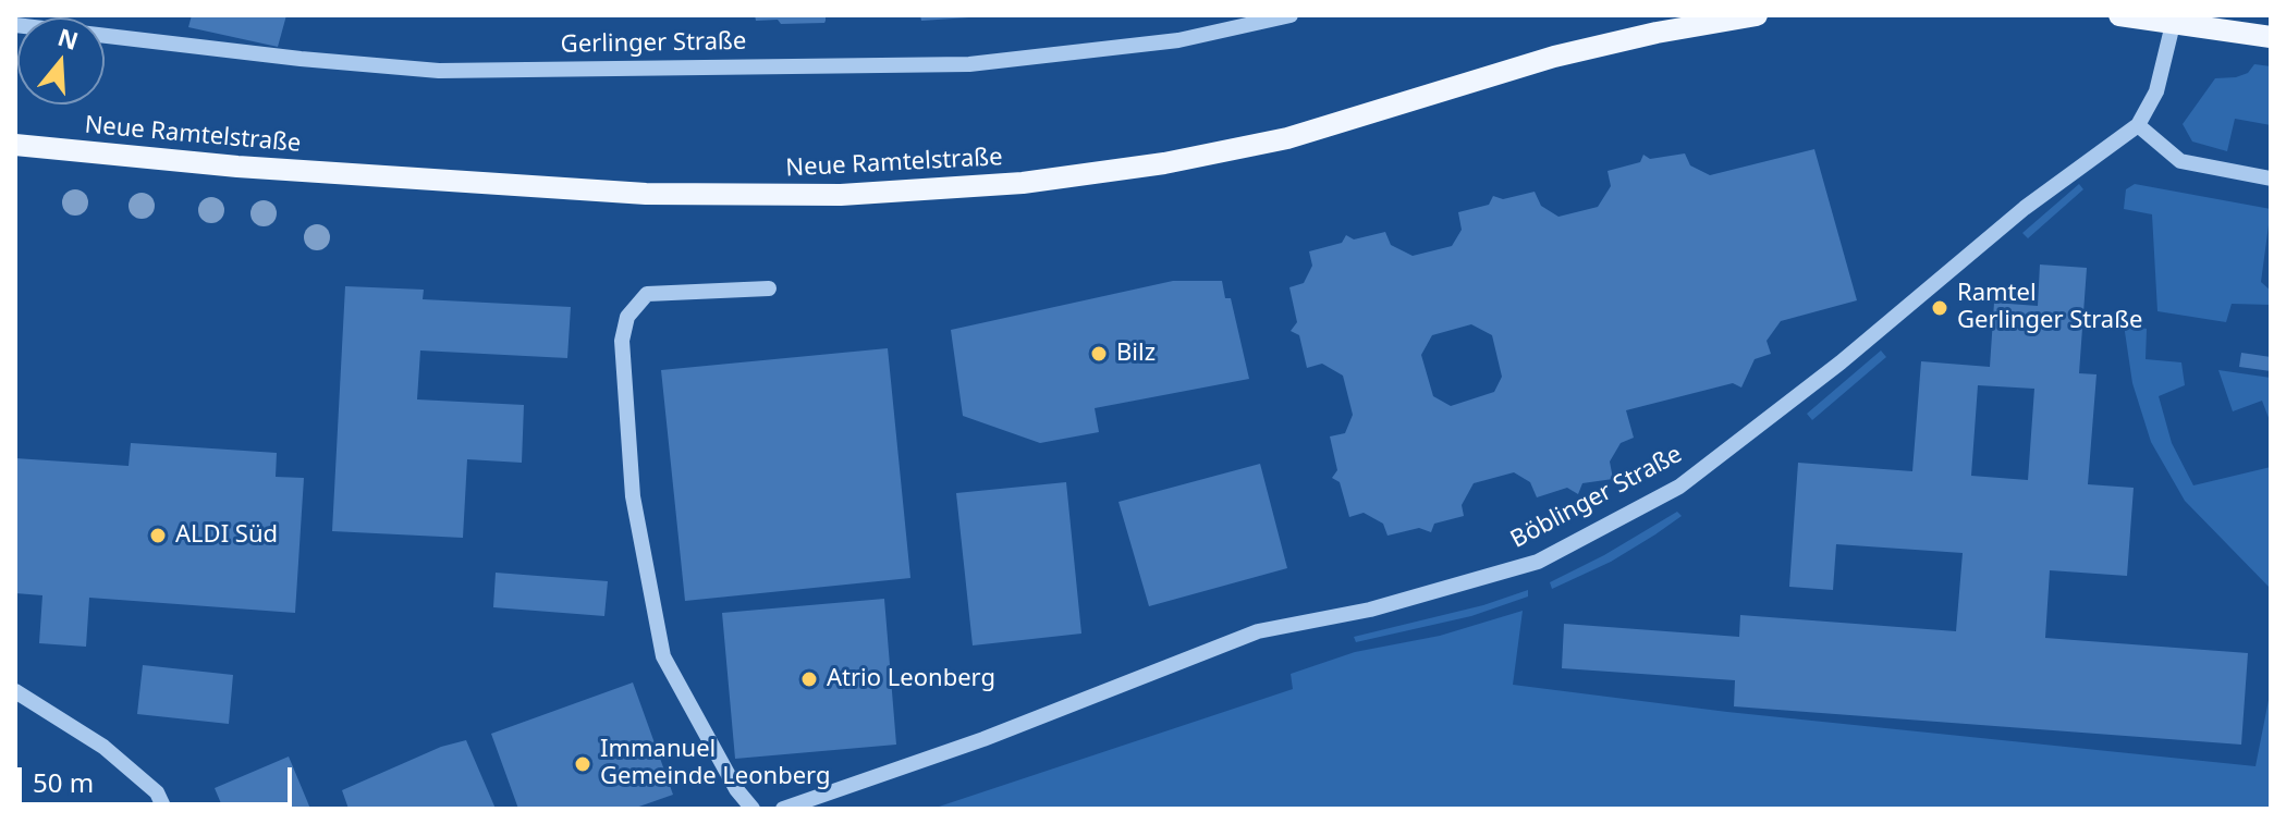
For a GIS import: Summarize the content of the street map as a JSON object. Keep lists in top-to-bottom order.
{
  "streets": {
    "main road": ["Neue Ramtelstraße"],
    "street": ["Gerlinger Straße", "Böblinger Straße"]
  },
  "places": [
    "Ramtel Gerlinger Straße",
    "Bilz",
    "ALDI Süd",
    "Atrio Leonberg",
    "Immanuel Gemeinde Leonberg"
  ],
  "scale_bar": "50 m",
  "north": "top"
}
